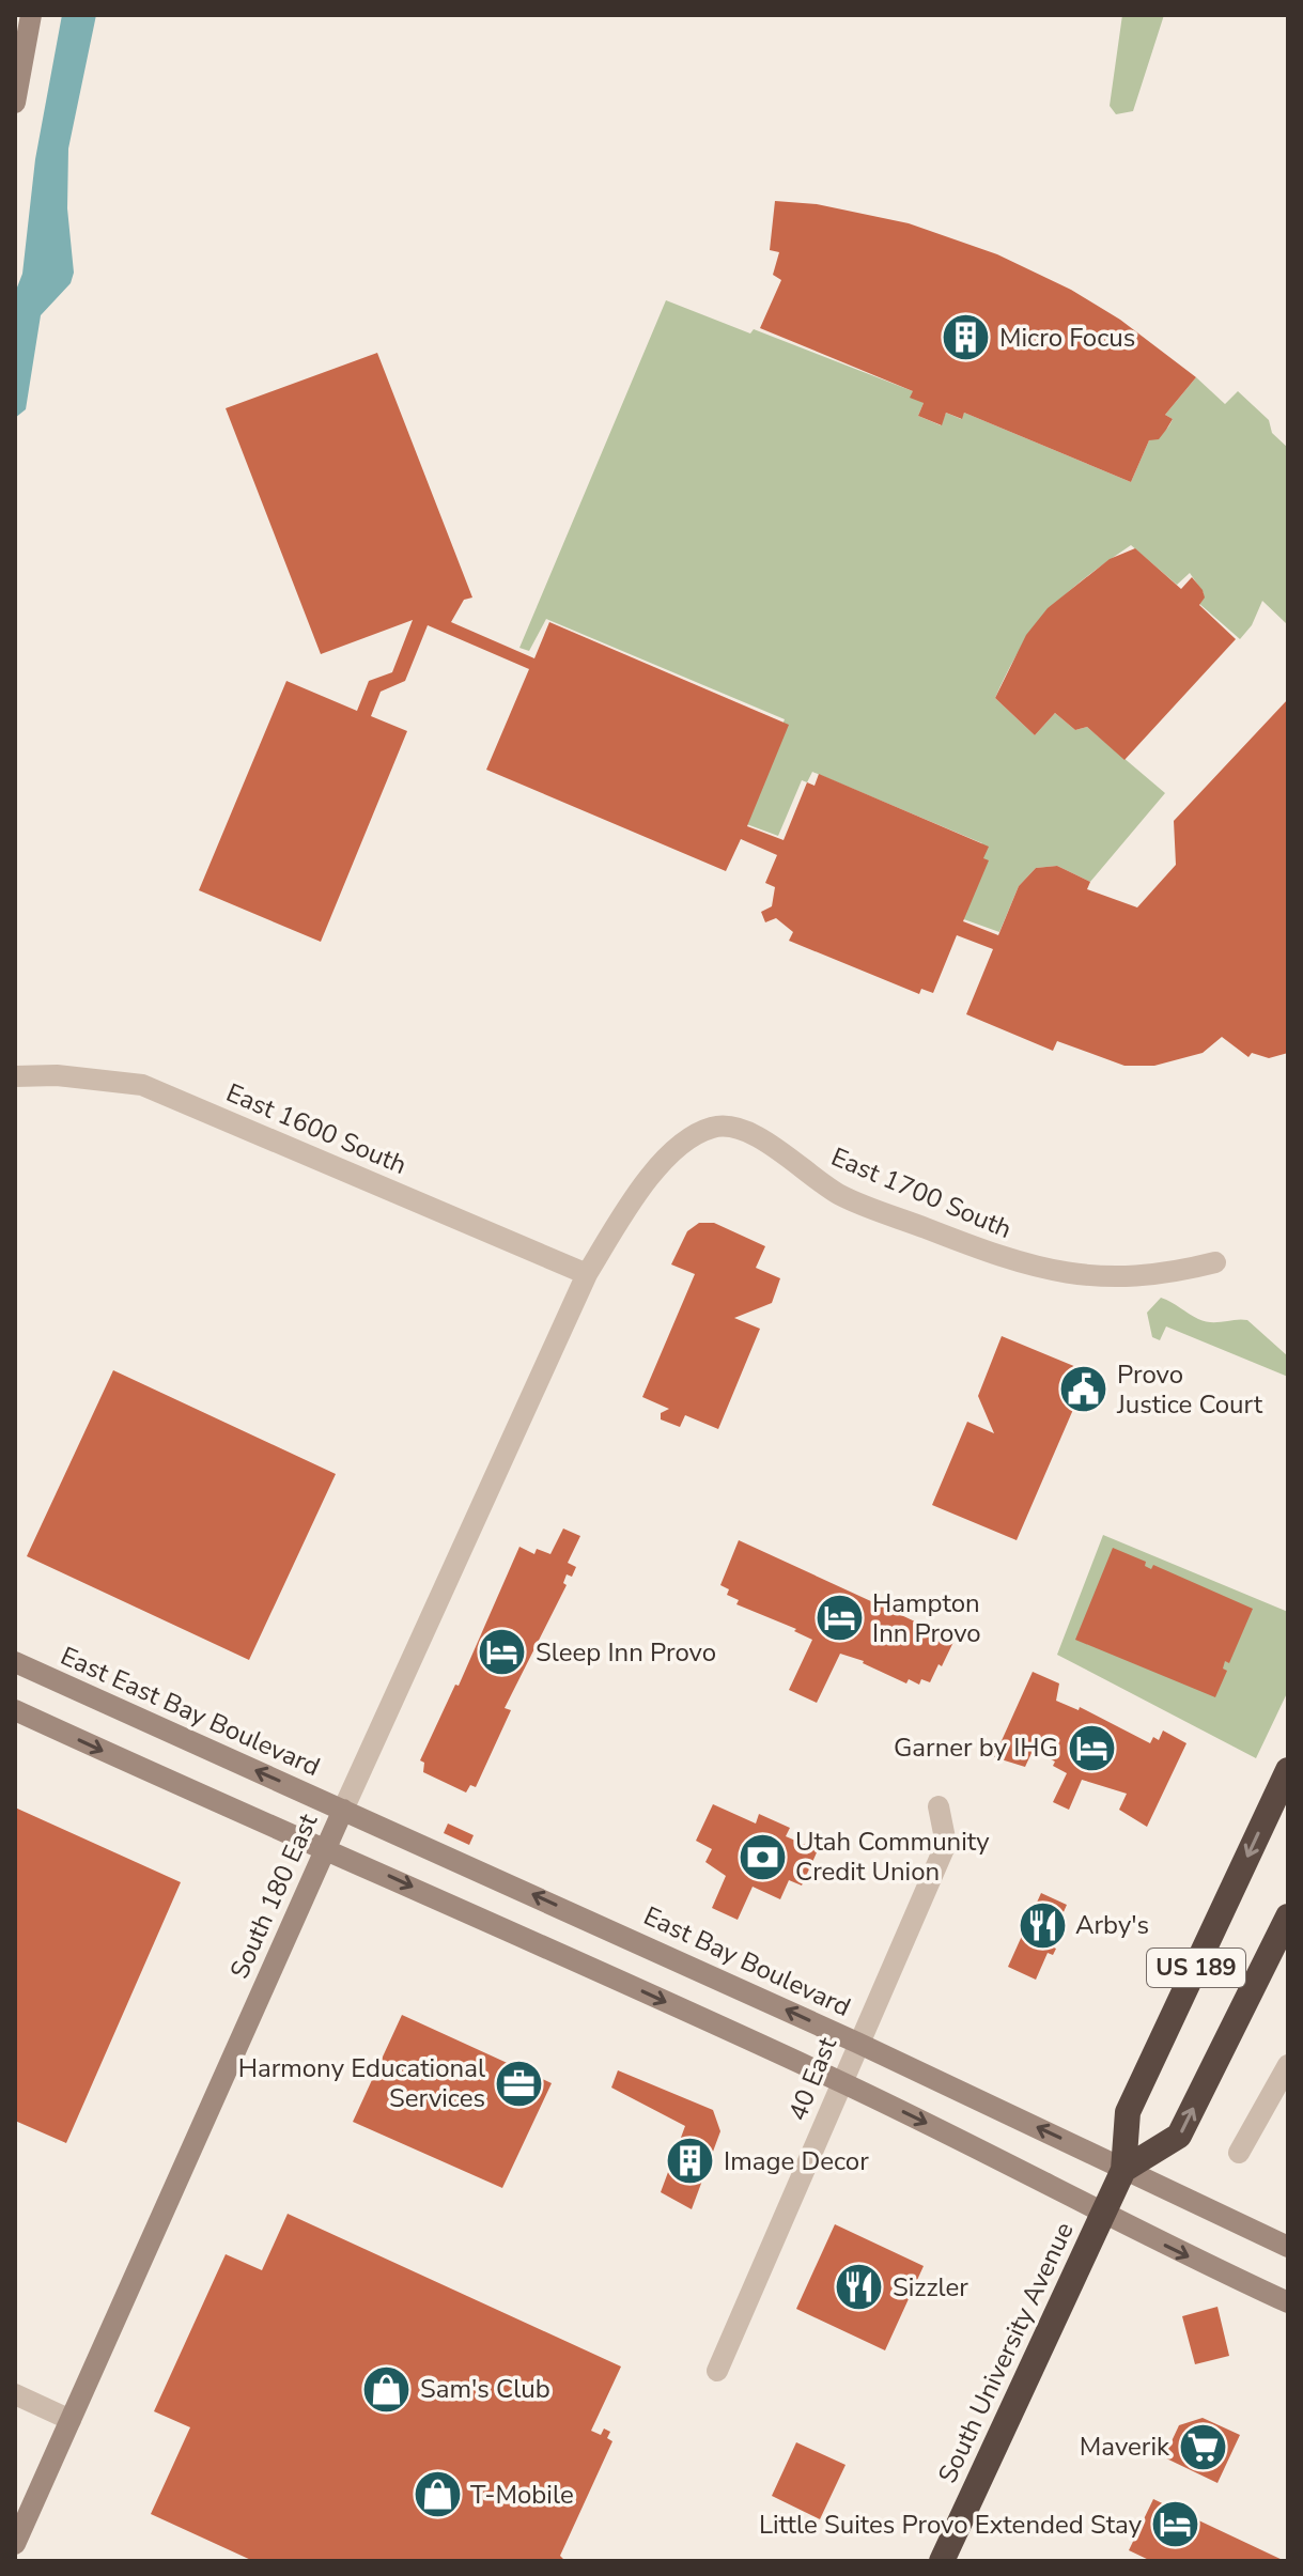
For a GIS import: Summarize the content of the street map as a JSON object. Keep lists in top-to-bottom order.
{
  "streets": {
    "highway": ["US 189", "South University Avenue"],
    "street": [
      "East 1600 South",
      "East 1700 South",
      "East East Bay Boulevard",
      "South 180 East",
      "East Bay Boulevard",
      "40 East"
    ]
  },
  "crossings": [
    ["East 1600 South", "East 1700 South"],
    ["East 1600 South", "South 180 East"],
    ["East 1700 South", "South 180 East"],
    ["East East Bay Boulevard", "South 180 East"],
    ["East East Bay Boulevard", "East Bay Boulevard"],
    ["South 180 East", "East Bay Boulevard"],
    ["East Bay Boulevard", "US 189"],
    ["East Bay Boulevard", "40 East"],
    ["East Bay Boulevard", "South University Avenue"],
    ["US 189", "South University Avenue"]
  ],
  "places": {
    "building": ["Micro Focus", "Image Decor"],
    "public building": ["Provo Justice Court"],
    "hotel": [
      "Hampton Inn Provo",
      "Sleep Inn Provo",
      "Garner by IHG",
      "Little Suites Provo Extended Stay"
    ],
    "bank": ["Utah Community Credit Union"],
    "restaurant": ["Arby's", "Sizzler"],
    "office": ["Harmony Educational Services"],
    "shop": ["Sam's Club", "T-Mobile"],
    "supermarket": ["Maverik"]
  }
}
